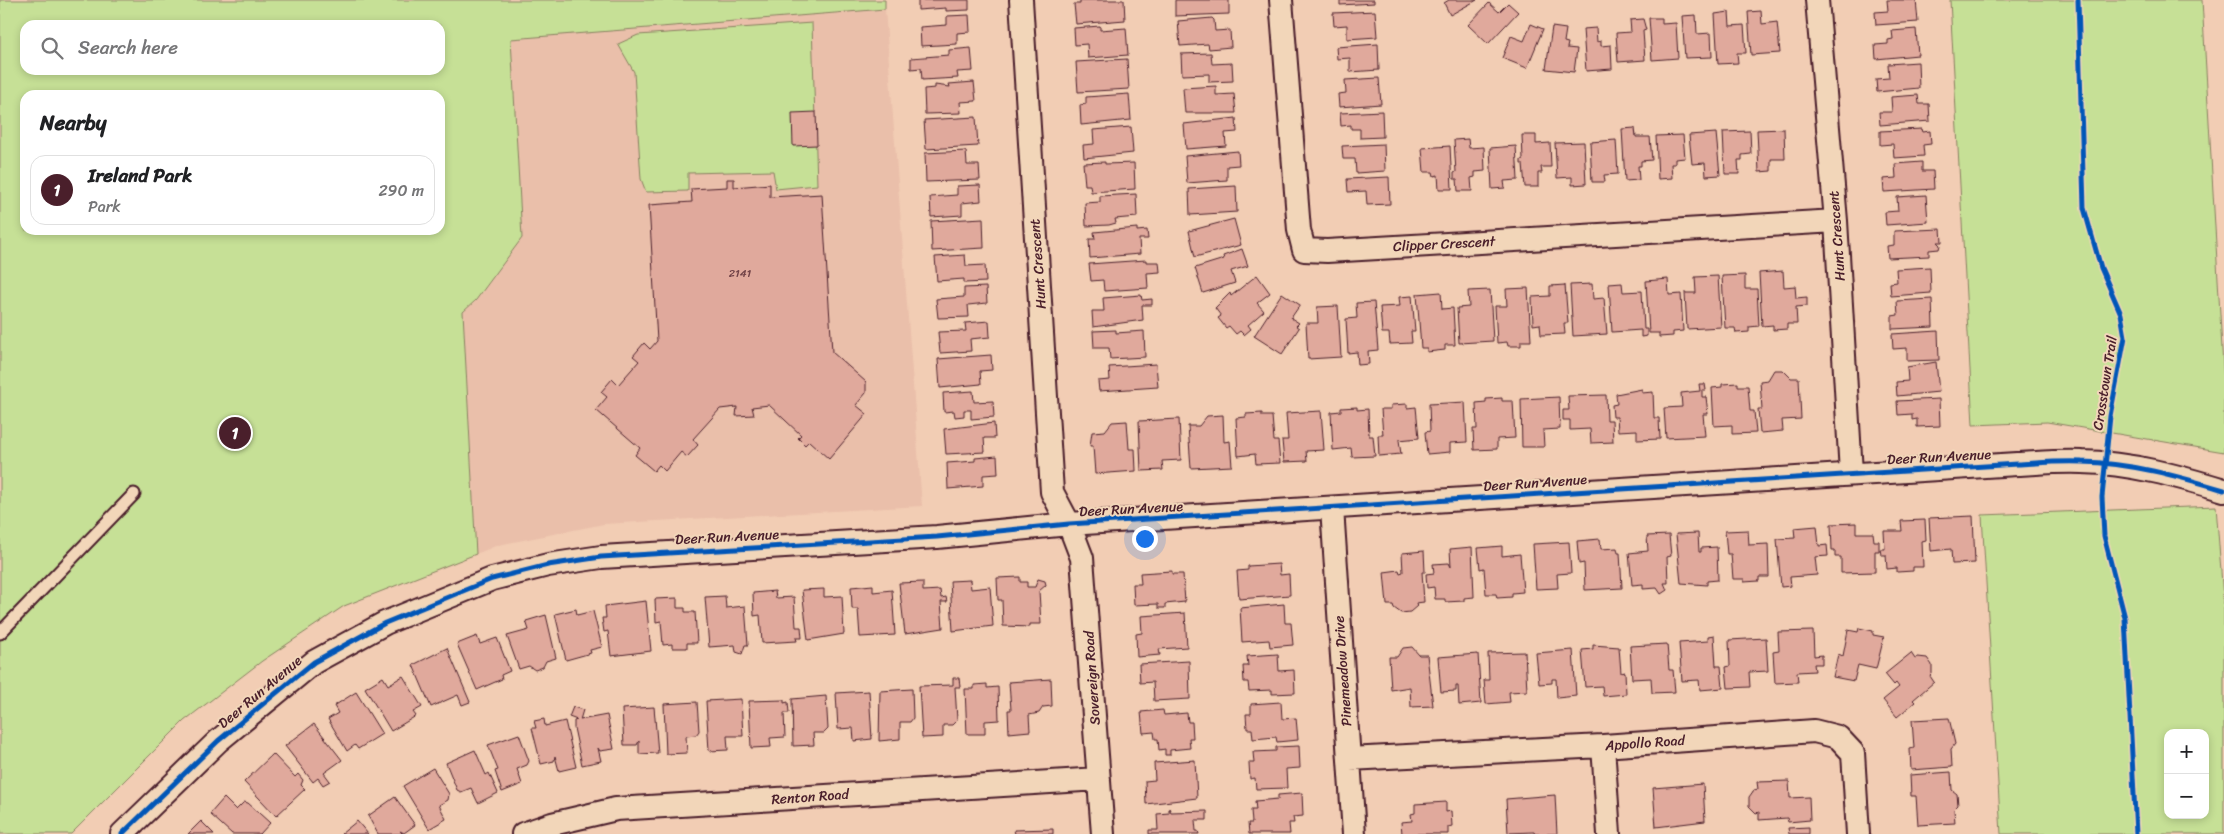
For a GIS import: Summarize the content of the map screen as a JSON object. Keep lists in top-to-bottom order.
{
  "streets": {
    "street": [
      "Hunt Crescent",
      "Clipper Crescent",
      "Deer Run Avenue",
      "Pinemeadow Drive",
      "Sovereign Road",
      "Appollo Road",
      "Renton Road"
    ],
    "cycle path": ["Crosstown Trail"]
  },
  "crossings": [
    ["Hunt Crescent", "Clipper Crescent"],
    ["Hunt Crescent", "Deer Run Avenue"],
    ["Hunt Crescent", "Sovereign Road"],
    ["Deer Run Avenue", "Pinemeadow Drive"],
    ["Deer Run Avenue", "Sovereign Road"],
    ["Pinemeadow Drive", "Appollo Road"],
    ["Sovereign Road", "Renton Road"]
  ],
  "house_numbers": ["2141"],
  "page": {
    "search": "Search here",
    "heading": "Nearby",
    "list": [
      {
        "mark": "1",
        "name": "Ireland Park",
        "note": "Park",
        "value": "290 m"
      }
    ],
    "pins": "1",
    "map_buttons": ["+", "−"]
  }
}
